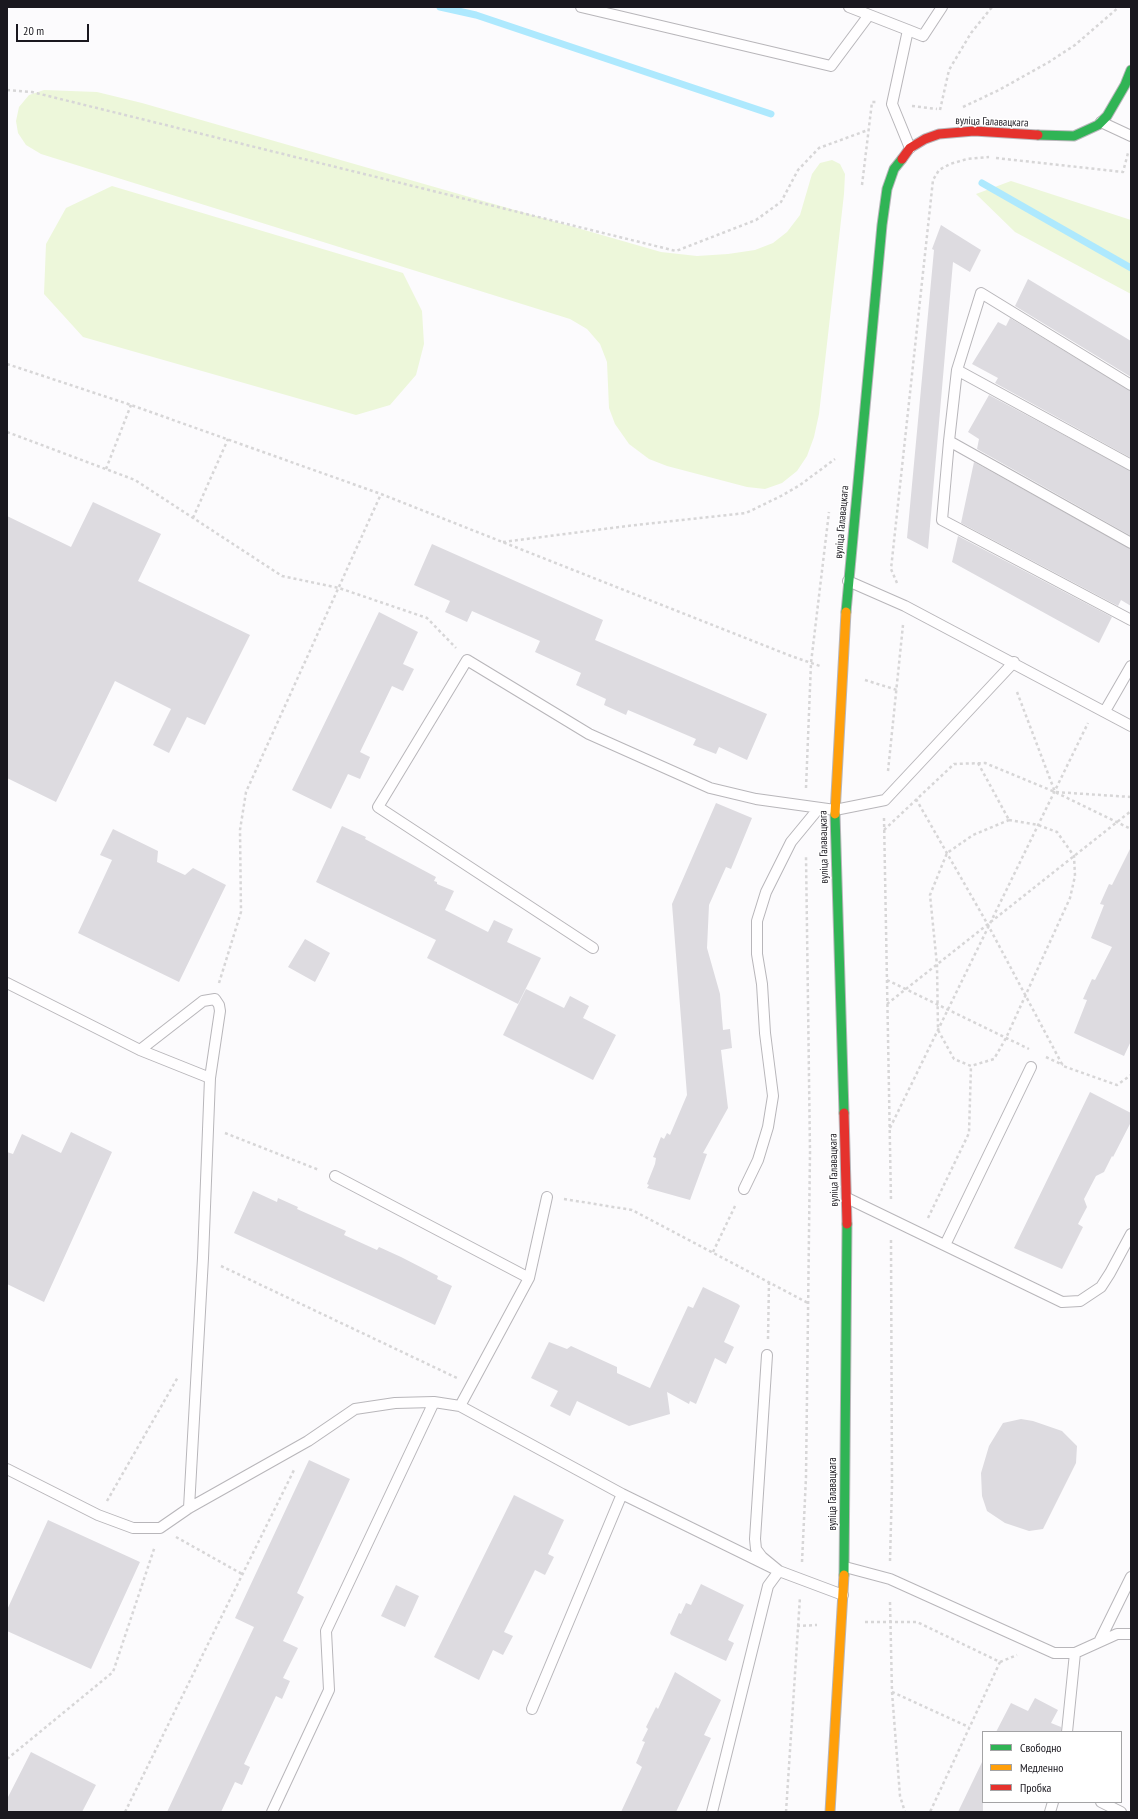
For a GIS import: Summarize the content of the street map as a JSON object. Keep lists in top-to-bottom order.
{
  "streets": {
    "street": ["вуліца Галавацкага"]
  },
  "legend": ["Свободно", "Медленно", "Пробка"],
  "scale_bar": "20 m"
}
